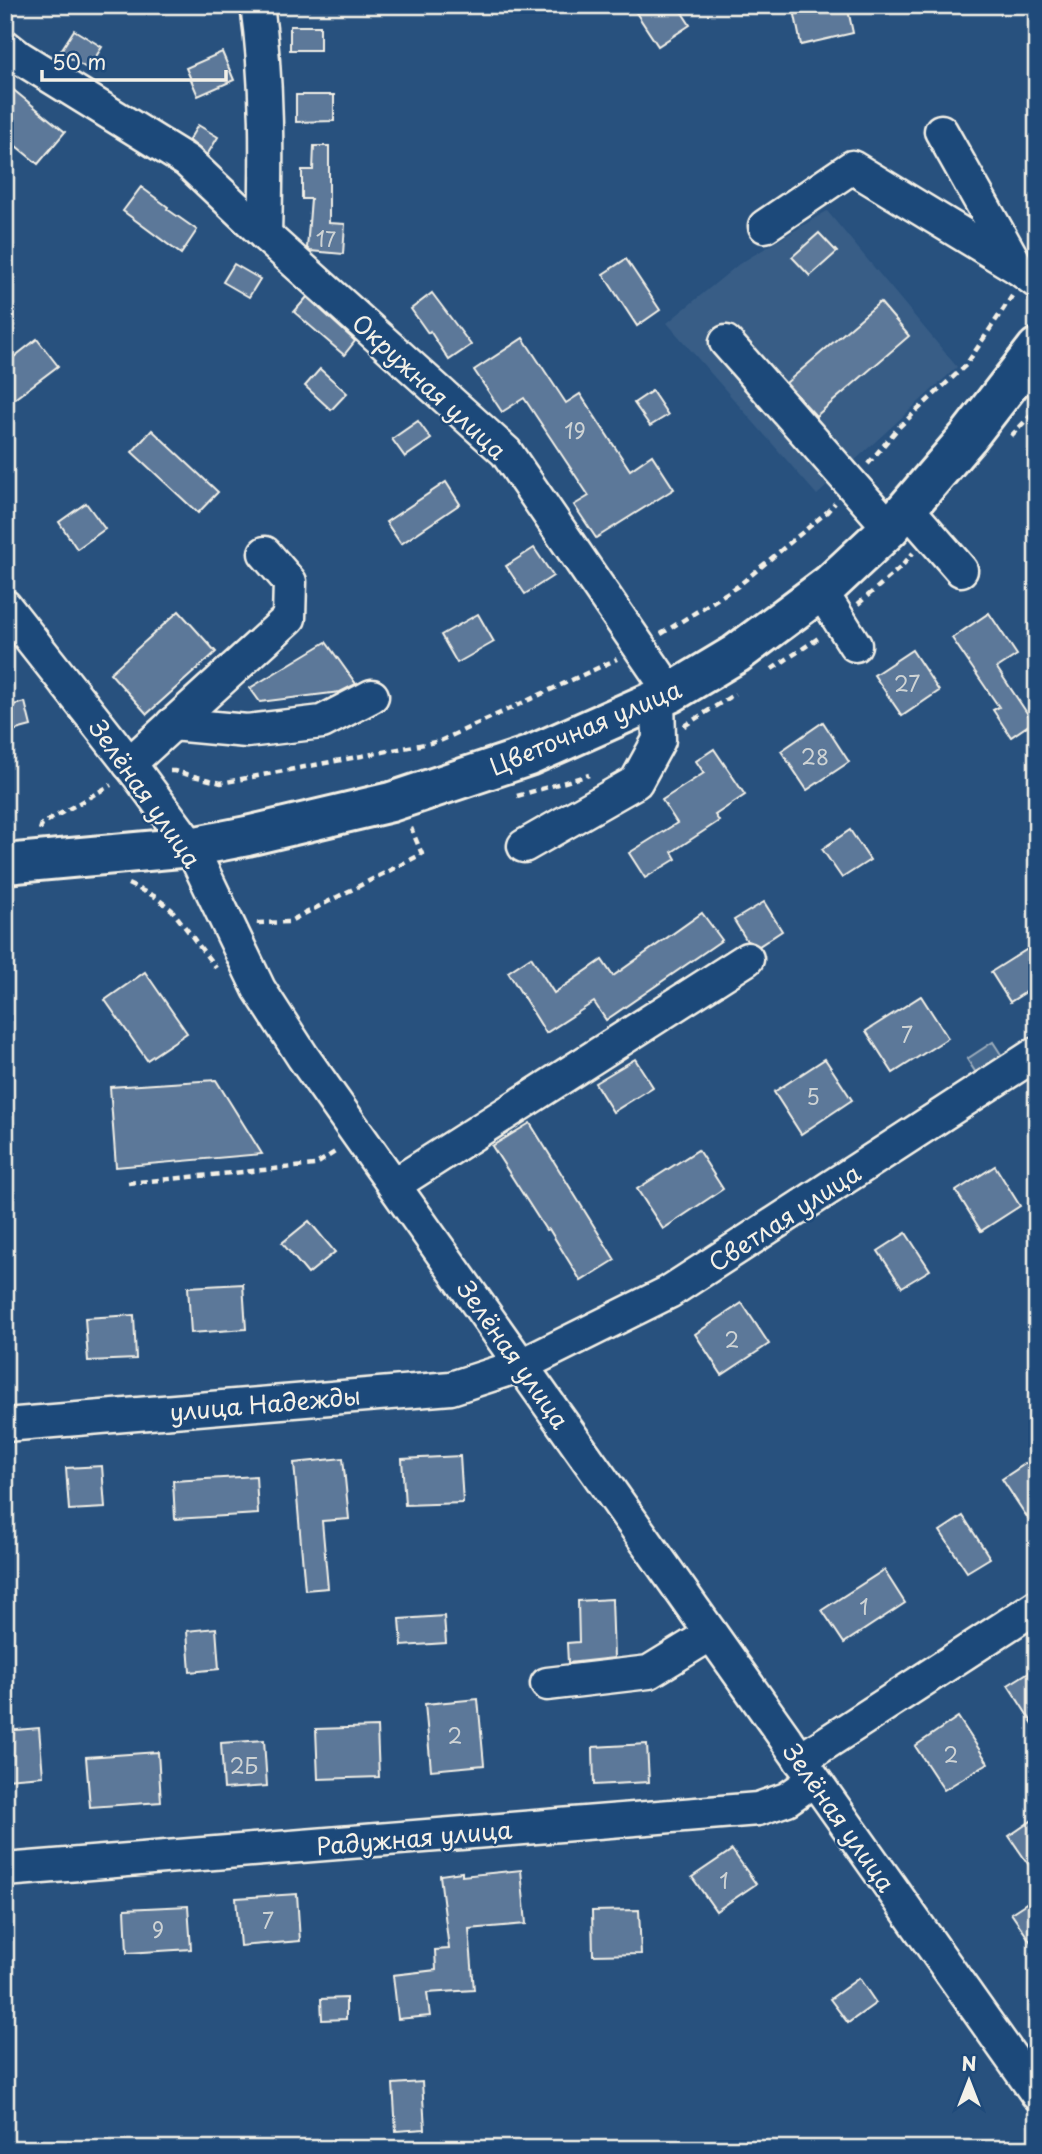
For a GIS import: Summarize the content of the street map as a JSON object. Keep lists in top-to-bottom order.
{
  "streets": {
    "main road": ["Цветочная улица"],
    "street": [
      "Окружная улица",
      "Зелёная улица",
      "Светлая улица",
      "улица Надежды",
      "Радужная улица"
    ]
  },
  "crossings": [
    ["Окружная улица", "Цветочная улица"],
    ["Цветочная улица", "Зелёная улица"],
    ["Зелёная улица", "Светлая улица"],
    ["Зелёная улица", "улица Надежды"],
    ["Зелёная улица", "Радужная улица"],
    ["Светлая улица", "улица Надежды"]
  ],
  "house_numbers": [
    "17",
    "19",
    "27",
    "28",
    "7",
    "5",
    "2",
    "1",
    "2",
    "2",
    "2Б",
    "1",
    "7",
    "9"
  ],
  "scale_bar": "50 m",
  "north": "top"
}
